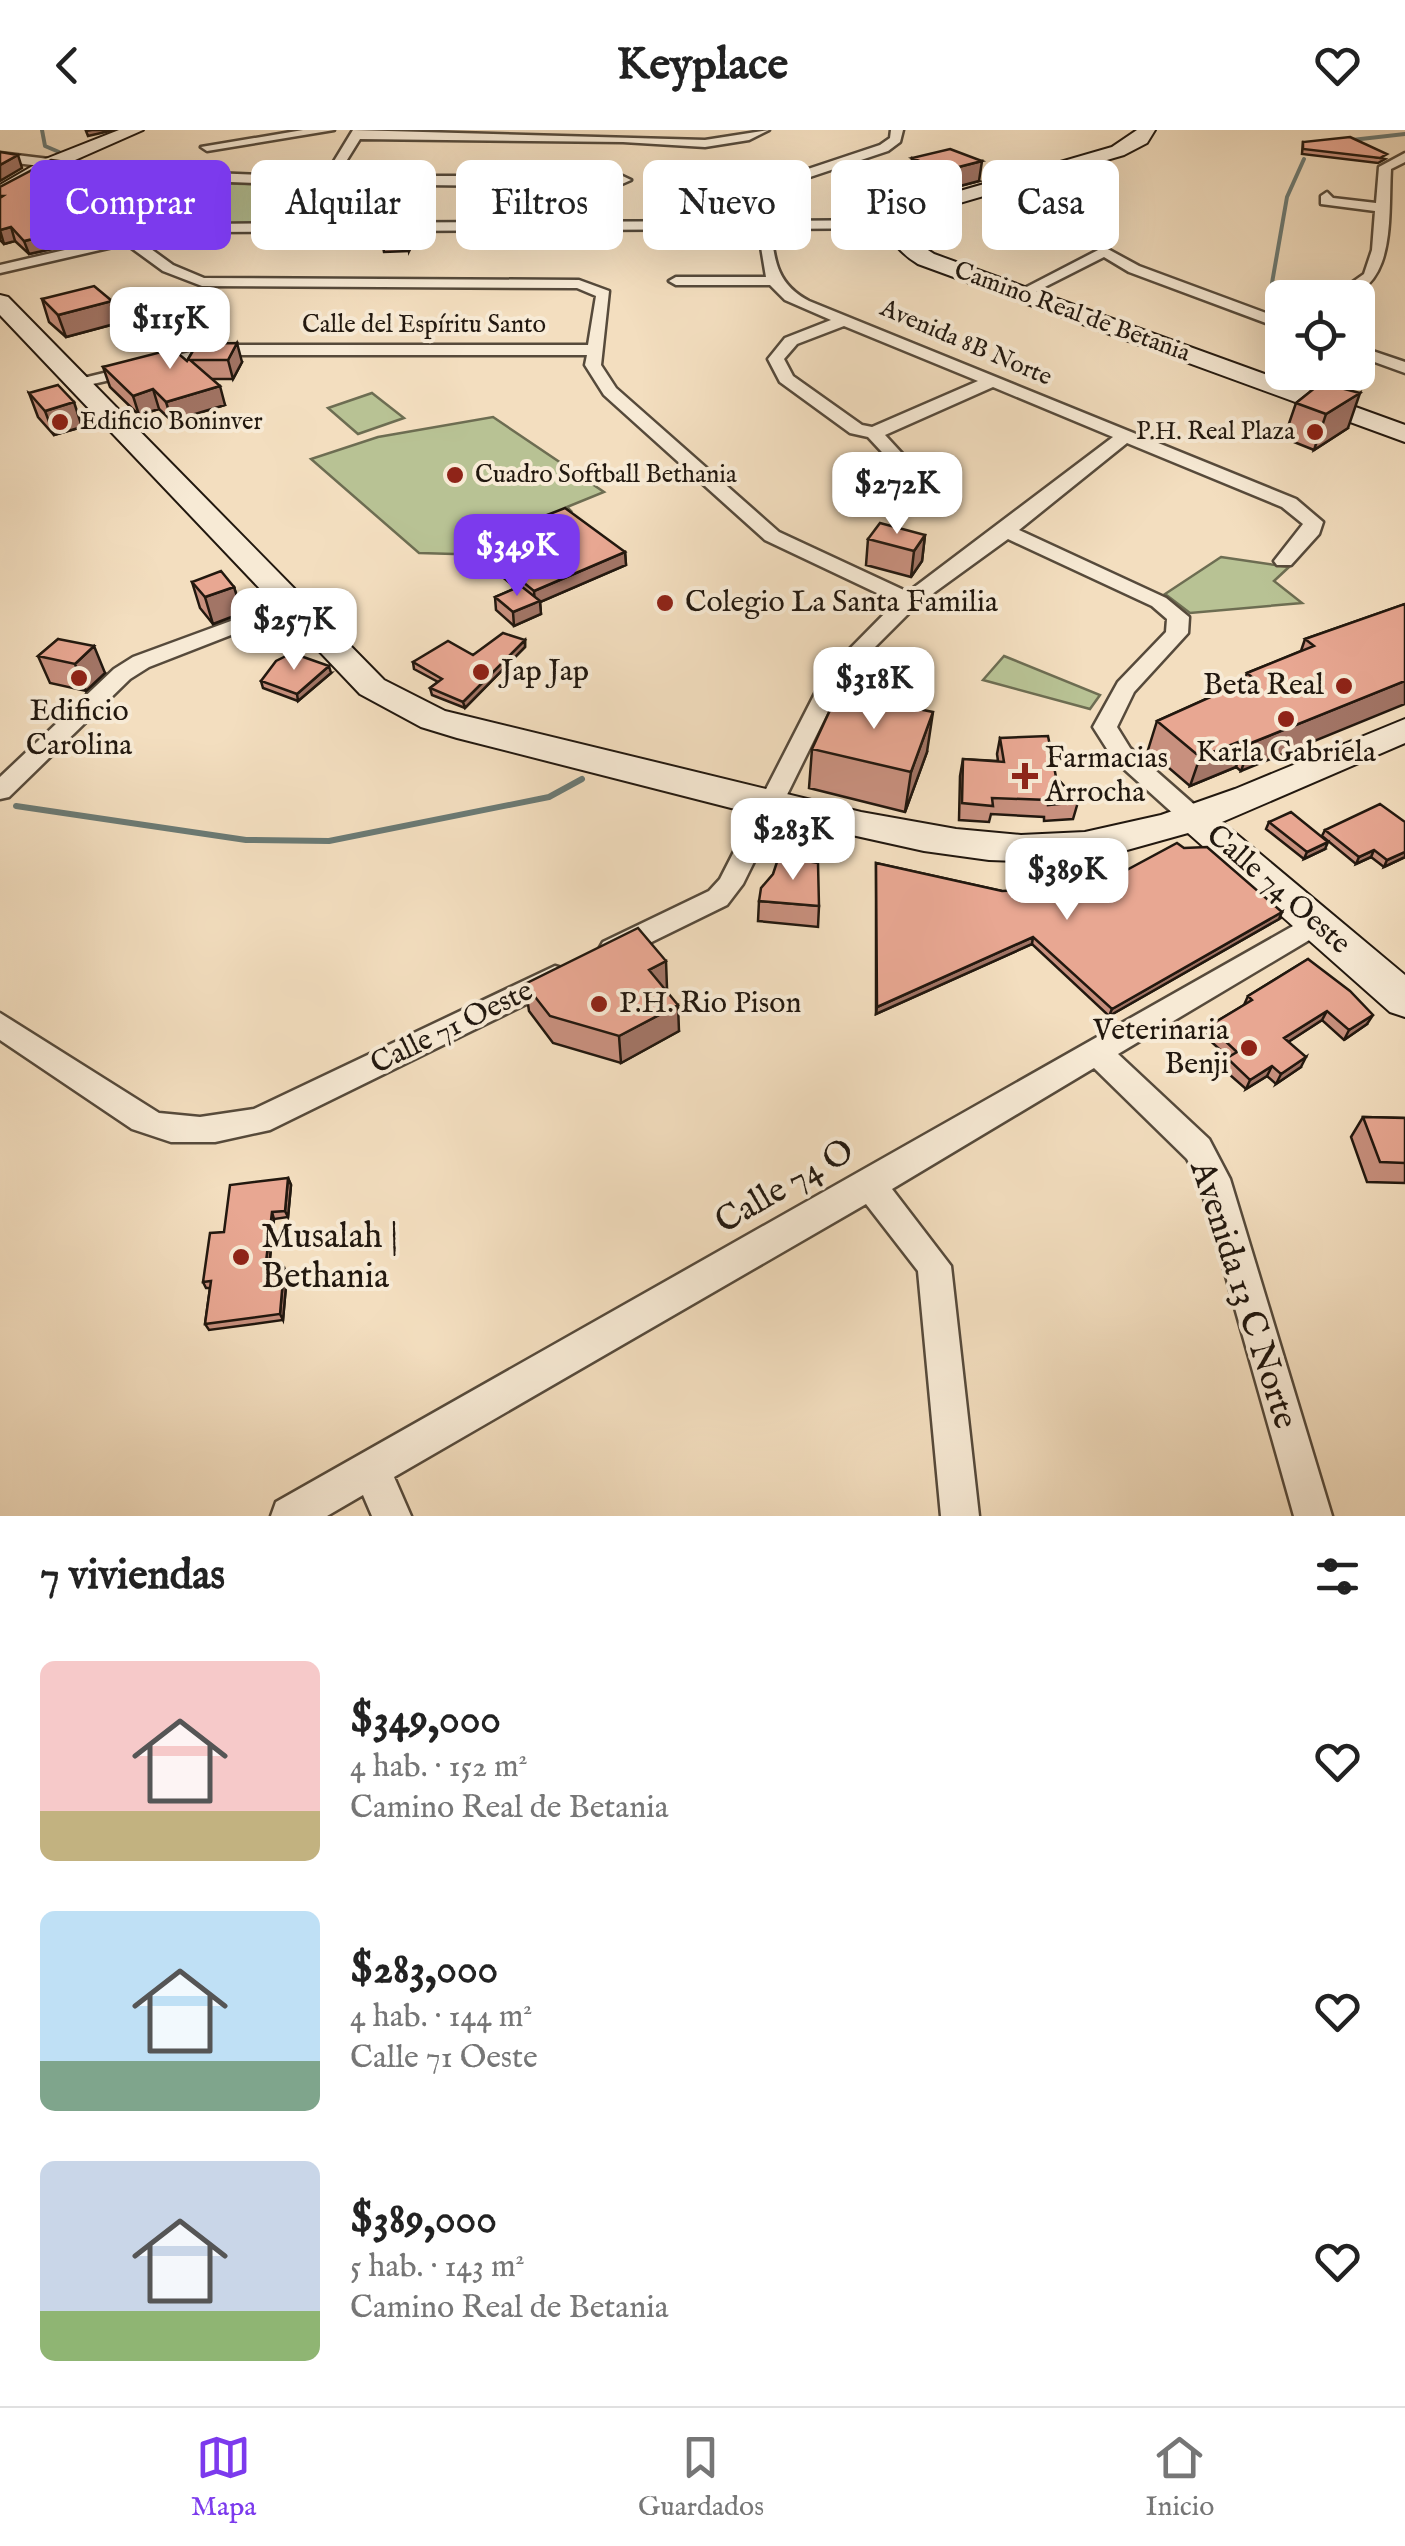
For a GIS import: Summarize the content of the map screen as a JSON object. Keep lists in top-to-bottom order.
{
  "streets": {
    "street": [
      "Camino Real de Betania",
      "Calle del Espíritu Santo",
      "Avenida 8B Norte",
      "Calle 74 Oeste",
      "Calle 71 Oeste",
      "Calle 74 O",
      "Avenida 13 C Norte"
    ]
  },
  "crossings": [
    ["Avenida 8B Norte", "Calle 71 Oeste"],
    ["Calle 74 Oeste", "Calle 74 O"],
    ["Calle 74 O", "Avenida 13 C Norte"]
  ],
  "places": {
    "other": [
      "Edificio Boninver",
      "P.H. Real Plaza",
      "Cuadro Softball Bethania",
      "Colegio La Santa Familia",
      "Jap Jap",
      "Edificio Carolina",
      "Beta Real",
      "Karla Gabriela",
      "P.H. Rio Pison",
      "Veterinaria Benji",
      "Musalah | Bethania"
    ],
    "health": ["Farmacias Arrocha"]
  },
  "page": {
    "header": "Keyplace",
    "chip": [
      "Comprar",
      "Alquilar",
      "Filtros",
      "Nuevo",
      "Piso",
      "Casa"
    ],
    "price": [
      "$115K",
      "$272K",
      "$349K",
      "$257K",
      "$318K",
      "$283K",
      "$389K"
    ],
    "heading": "7 viviendas",
    "list": [
      {
        "name": "$349,000",
        "note": "4 hab. · 152 m² · Camino Real de Betania"
      },
      {
        "name": "$283,000",
        "note": "4 hab. · 144 m² · Calle 71 Oeste"
      },
      {
        "name": "$389,000",
        "note": "5 hab. · 143 m² · Camino Real de Betania"
      }
    ],
    "tabs": ["Mapa", "Guardados", "Inicio"]
  }
}
